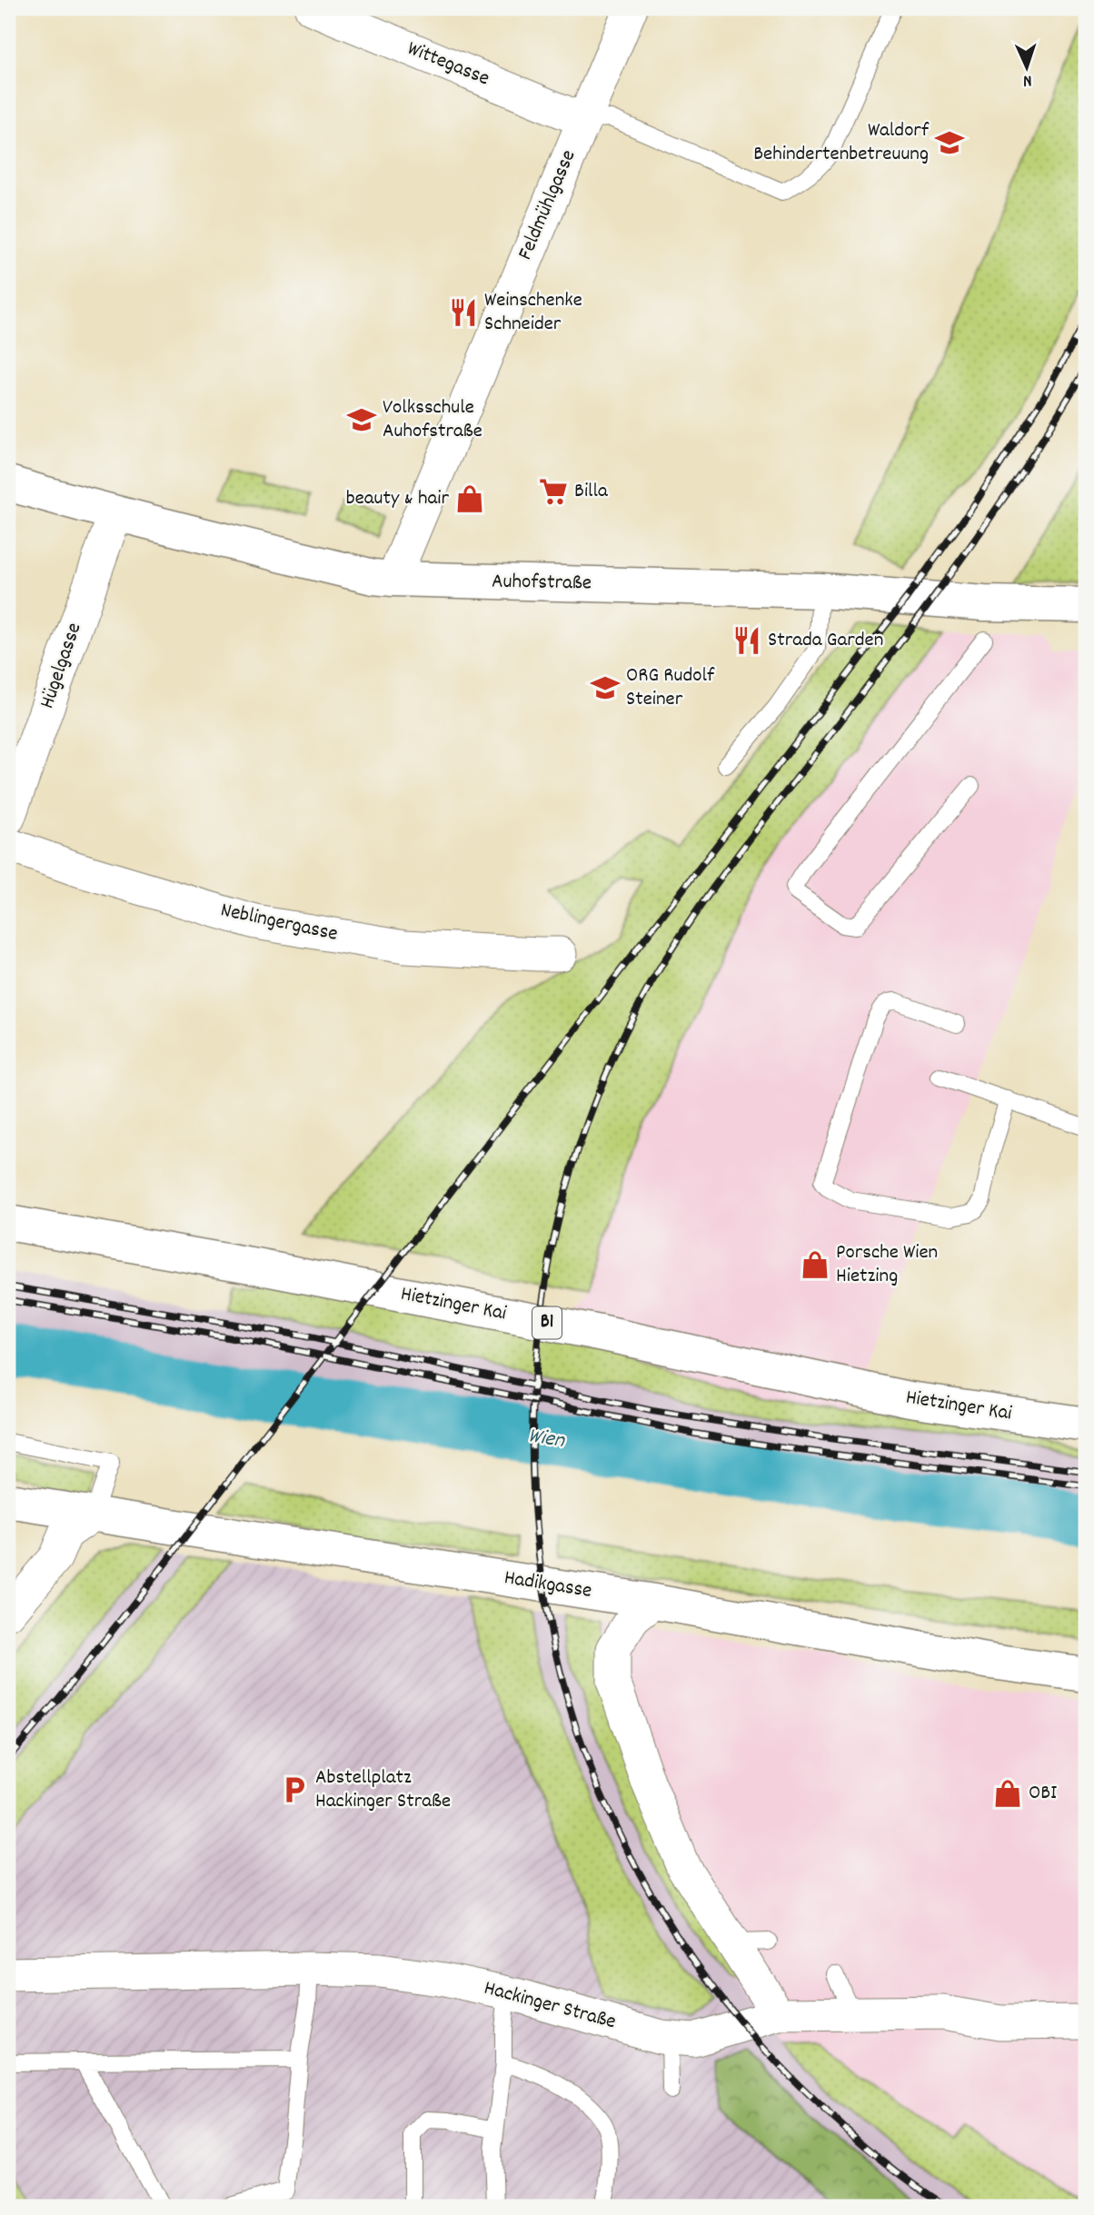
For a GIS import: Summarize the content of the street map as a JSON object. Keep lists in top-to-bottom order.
{
  "streets": {
    "main road": [
      "Auhofstraße",
      "Hietzinger Kai",
      "B1",
      "Hadikgasse"
    ],
    "street": [
      "Wittegasse",
      "Feldmühlgasse",
      "Hügelgasse",
      "Neblingergasse",
      "Hackinger Straße"
    ]
  },
  "crossings": [
    ["Wittegasse", "Feldmühlgasse"],
    ["Feldmühlgasse", "Auhofstraße"],
    ["Auhofstraße", "Hügelgasse"]
  ],
  "water": ["Wien"],
  "places": {
    "school or university": ["Waldorf Behindertenbetreuung", "Volksschule Auhofstraße", "ORG Rudolf Steiner"],
    "restaurant": ["Weinschenke Schneider", "Strada Garden"],
    "supermarket": ["Billa"],
    "shop": ["beauty & hair", "Porsche Wien Hietzing", "OBI"],
    "parking": ["Abstellplatz Hackinger Straße"]
  },
  "north": "bottom"
}
